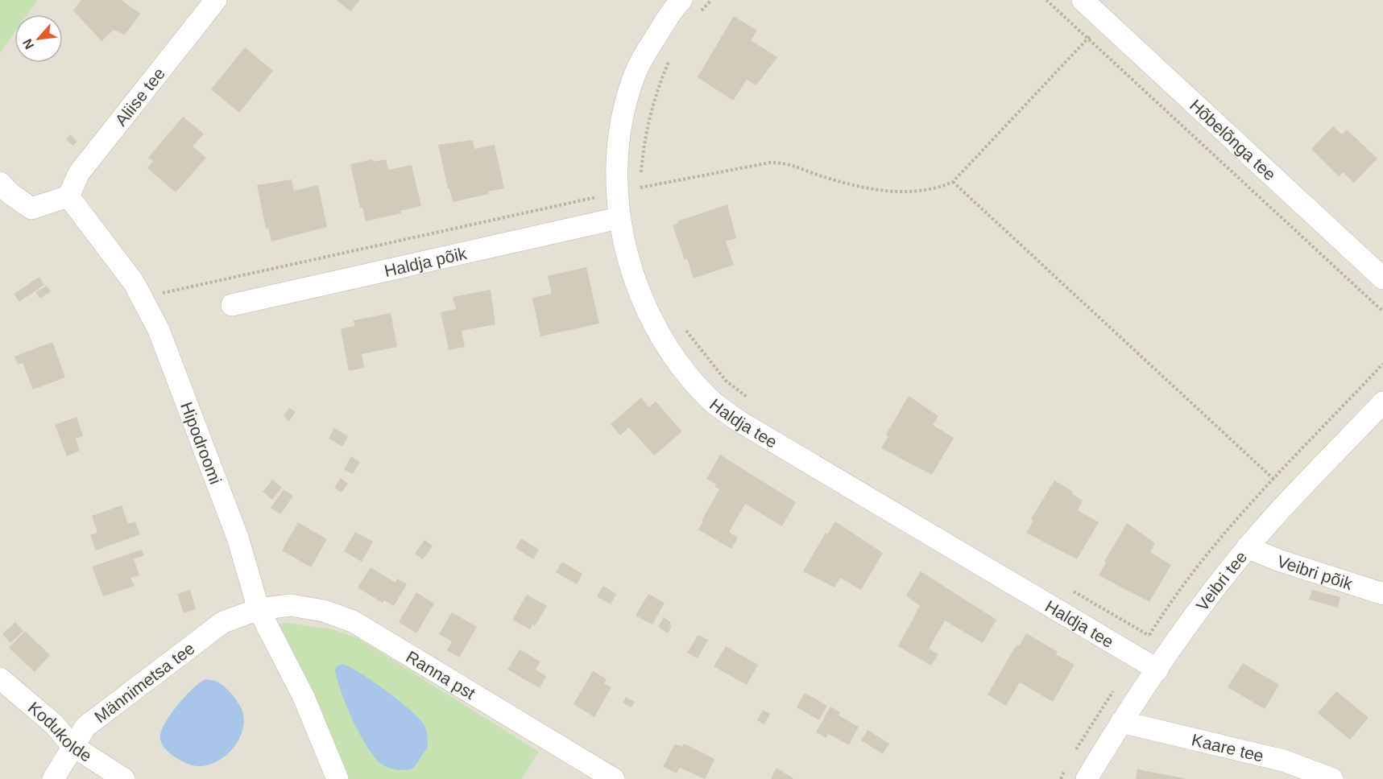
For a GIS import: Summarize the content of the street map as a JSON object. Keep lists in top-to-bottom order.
{
  "streets": {
    "street": [
      "Aliise tee",
      "Hõbelõnga tee",
      "Haldja põik",
      "Haldja tee",
      "Hipodroomi",
      "Veibri põik",
      "Veibri tee",
      "Ranna pst",
      "Männimetsa tee",
      "Kodukolde",
      "Kaare tee"
    ]
  },
  "crossings": [
    ["Aliise tee", "Hipodroomi"],
    ["Haldja põik", "Haldja tee"],
    ["Haldja tee", "Veibri tee"],
    ["Hipodroomi", "Ranna pst"],
    ["Hipodroomi", "Männimetsa tee"],
    ["Veibri põik", "Veibri tee"],
    ["Veibri tee", "Kaare tee"],
    ["Ranna pst", "Männimetsa tee"],
    ["Männimetsa tee", "Kodukolde"]
  ],
  "north": "bottom left"
}
